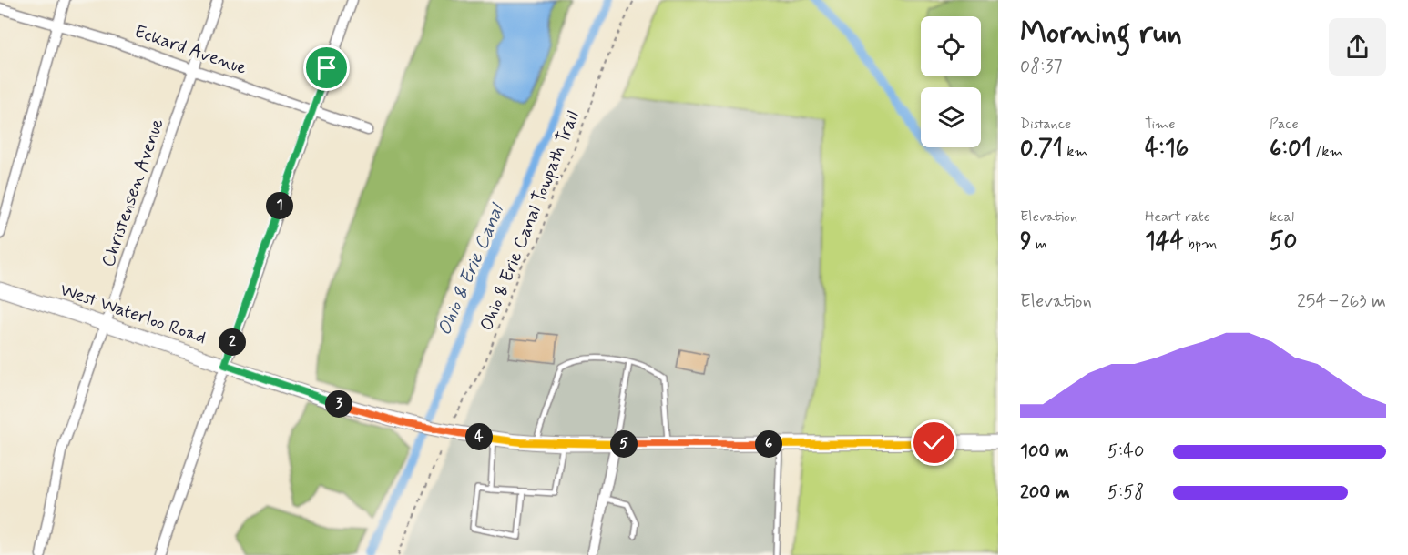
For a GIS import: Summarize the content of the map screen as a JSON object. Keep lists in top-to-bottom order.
{
  "streets": {
    "main road": ["West Waterloo Road"],
    "street": ["Eckard Avenue", "Christensen Avenue"],
    "path": ["Ohio & Erie Canal Towpath Trail"]
  },
  "crossings": [
    ["Eckard Avenue", "Christensen Avenue"],
    ["Christensen Avenue", "West Waterloo Road"]
  ],
  "water": ["Ohio & Erie Canal"],
  "page": {
    "heading": ["Morning run", "08:37"],
    "stats": [
      ["Distance", "0.71 km"],
      ["Time", "4:16"],
      ["Pace", "6:01 /km"],
      ["Elevation", "9 m"],
      ["Heart rate", "144 bpm"],
      ["kcal", "50"]
    ],
    "pins": [
      "1",
      "2",
      "3",
      "4",
      "5",
      "6"
    ],
    "chart": ["Elevation", "254–263 m"],
    "list": [
      {
        "name": "100 m",
        "note": "5:40"
      },
      {
        "name": "200 m",
        "note": "5:58"
      }
    ]
  }
}
